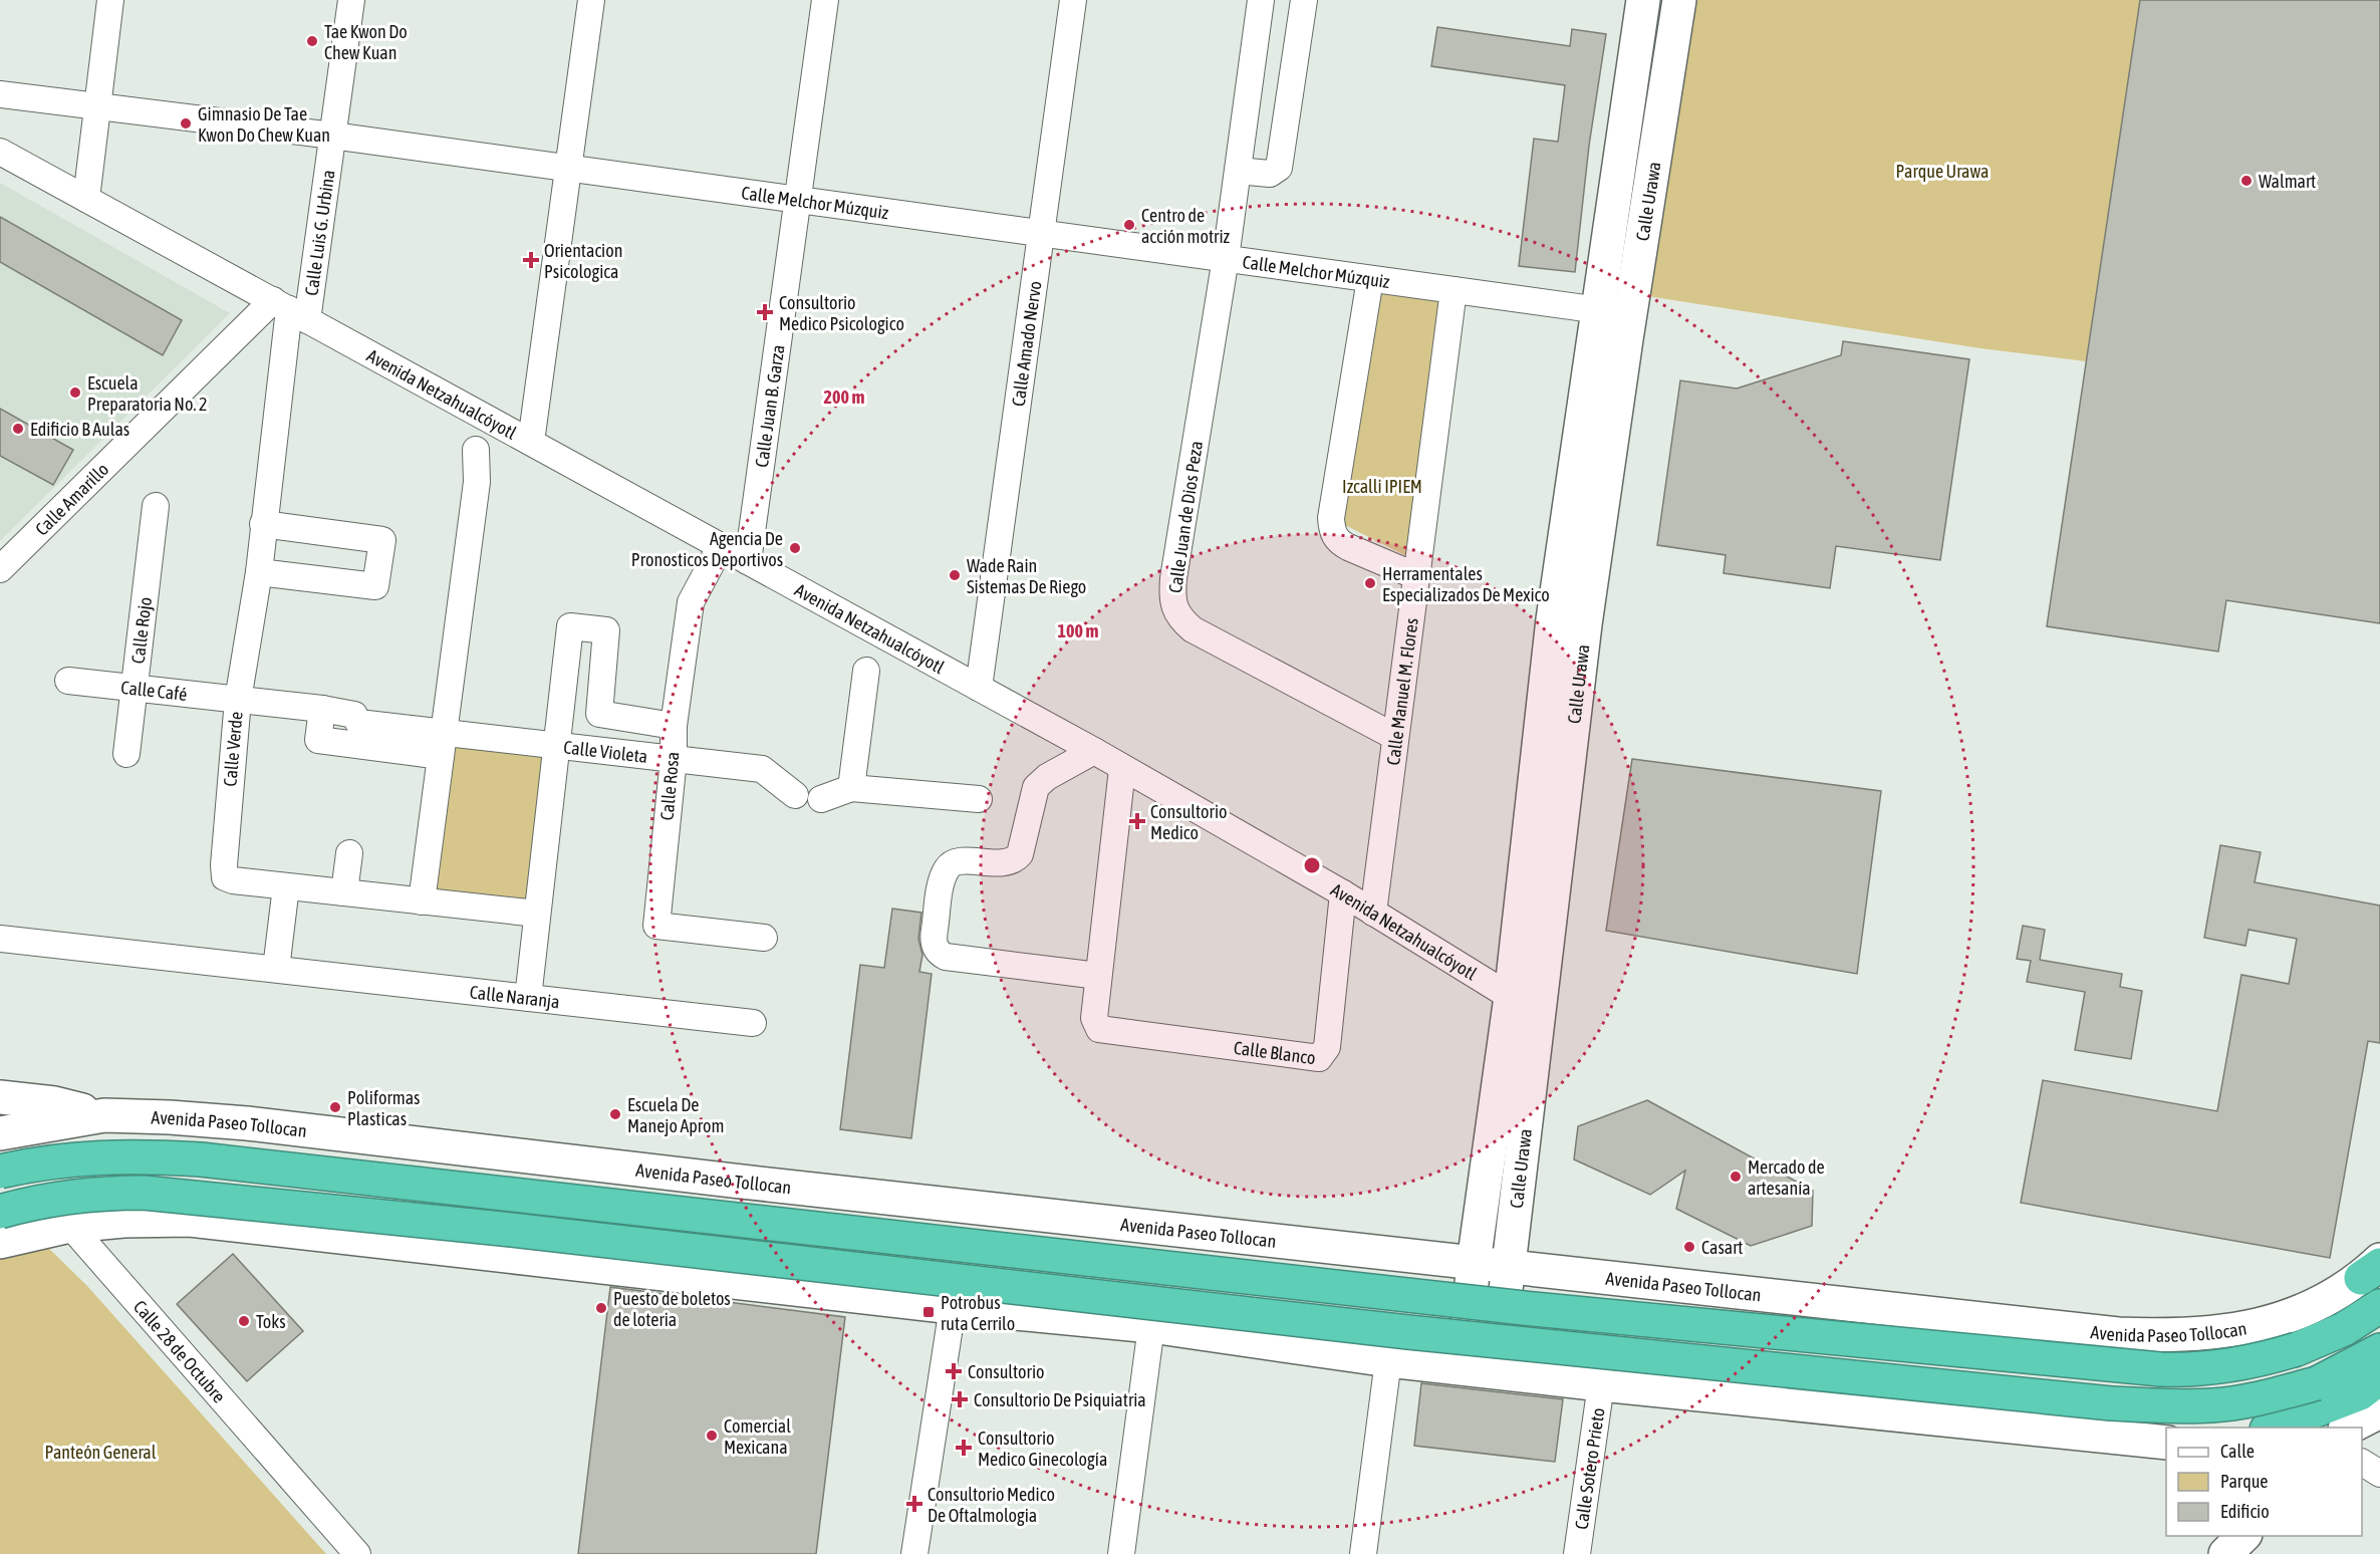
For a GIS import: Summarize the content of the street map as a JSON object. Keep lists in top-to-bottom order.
{
  "streets": {
    "highway": ["Avenida Paseo Tollocan"],
    "main road": ["Calle Urawa", "Calle 28 de Octubre"],
    "street": [
      "Calle Melchor Múzquiz",
      "Calle Luis G. Urbina",
      "Calle Amado Nervo",
      "Avenida Netzahualcóyotl",
      "Calle Juan B. Garza",
      "Calle Amarillo",
      "Calle Juan de Dios Peza",
      "Calle Rojo",
      "Calle Café",
      "Calle Manuel M. Flores",
      "Calle Verde",
      "Calle Violeta",
      "Calle Rosa",
      "Calle Naranja",
      "Calle Blanco",
      "Calle Sotero Prieto"
    ]
  },
  "crossings": [
    ["Calle Melchor Múzquiz", "Calle Urawa"],
    ["Calle Melchor Múzquiz", "Calle Luis G. Urbina"],
    ["Calle Melchor Múzquiz", "Calle Amado Nervo"],
    ["Calle Melchor Múzquiz", "Calle Juan B. Garza"],
    ["Calle Melchor Múzquiz", "Calle Juan de Dios Peza"],
    ["Calle Melchor Múzquiz", "Calle Manuel M. Flores"],
    ["Calle Urawa", "Avenida Netzahualcóyotl"],
    ["Calle Urawa", "Avenida Paseo Tollocan"],
    ["Calle Luis G. Urbina", "Avenida Netzahualcóyotl"],
    ["Calle Luis G. Urbina", "Calle Amarillo"],
    ["Calle Luis G. Urbina", "Calle Verde"],
    ["Calle Amado Nervo", "Avenida Netzahualcóyotl"],
    ["Avenida Netzahualcóyotl", "Calle Juan B. Garza"],
    ["Avenida Netzahualcóyotl", "Calle Amarillo"],
    ["Avenida Netzahualcóyotl", "Calle Manuel M. Flores"],
    ["Avenida Netzahualcóyotl", "Calle Verde"],
    ["Avenida Netzahualcóyotl", "Calle Rosa"],
    ["Avenida Netzahualcóyotl", "Calle Blanco"],
    ["Calle Amarillo", "Calle Verde"],
    ["Calle Juan de Dios Peza", "Calle Manuel M. Flores"],
    ["Calle Rojo", "Calle Café"],
    ["Calle Café", "Calle Verde"],
    ["Calle Café", "Calle Violeta"],
    ["Calle Verde", "Calle Violeta"],
    ["Calle Violeta", "Calle Rosa"]
  ],
  "parks": ["Parque Urawa", "Izcalli IPIEM", "Panteón General"],
  "places": {
    "other": [
      "Tae Kwon Do Chew Kuan",
      "Gimnasio De Tae Kwon Do Chew Kuan",
      "Walmart",
      "Centro de acción motriz",
      "Escuela Preparatoria No. 2",
      "Edificio B Aulas",
      "Agencia De Pronosticos Deportivos",
      "Wade Rain Sistemas De Riego",
      "Herramentales Especializados De Mexico",
      "Poliformas Plasticas",
      "Escuela De Manejo Aprom",
      "Mercado de artesanía",
      "Casart",
      "Puesto de boletos de loteria",
      "Toks",
      "Comercial Mexicana"
    ],
    "health": [
      "Orientacion Psicologica",
      "Consultorio Medico Psicologico",
      "Consultorio Medico",
      "Consultorio",
      "Consultorio De Psiquiatria",
      "Consultorio Medico Ginecología",
      "Consultorio Medico De Oftalmologia"
    ],
    "transit": ["Potrobus ruta Cerrilo"]
  },
  "legend": ["Calle", "Parque", "Edificio"],
  "rings": ["200 m", "100 m"]
}
